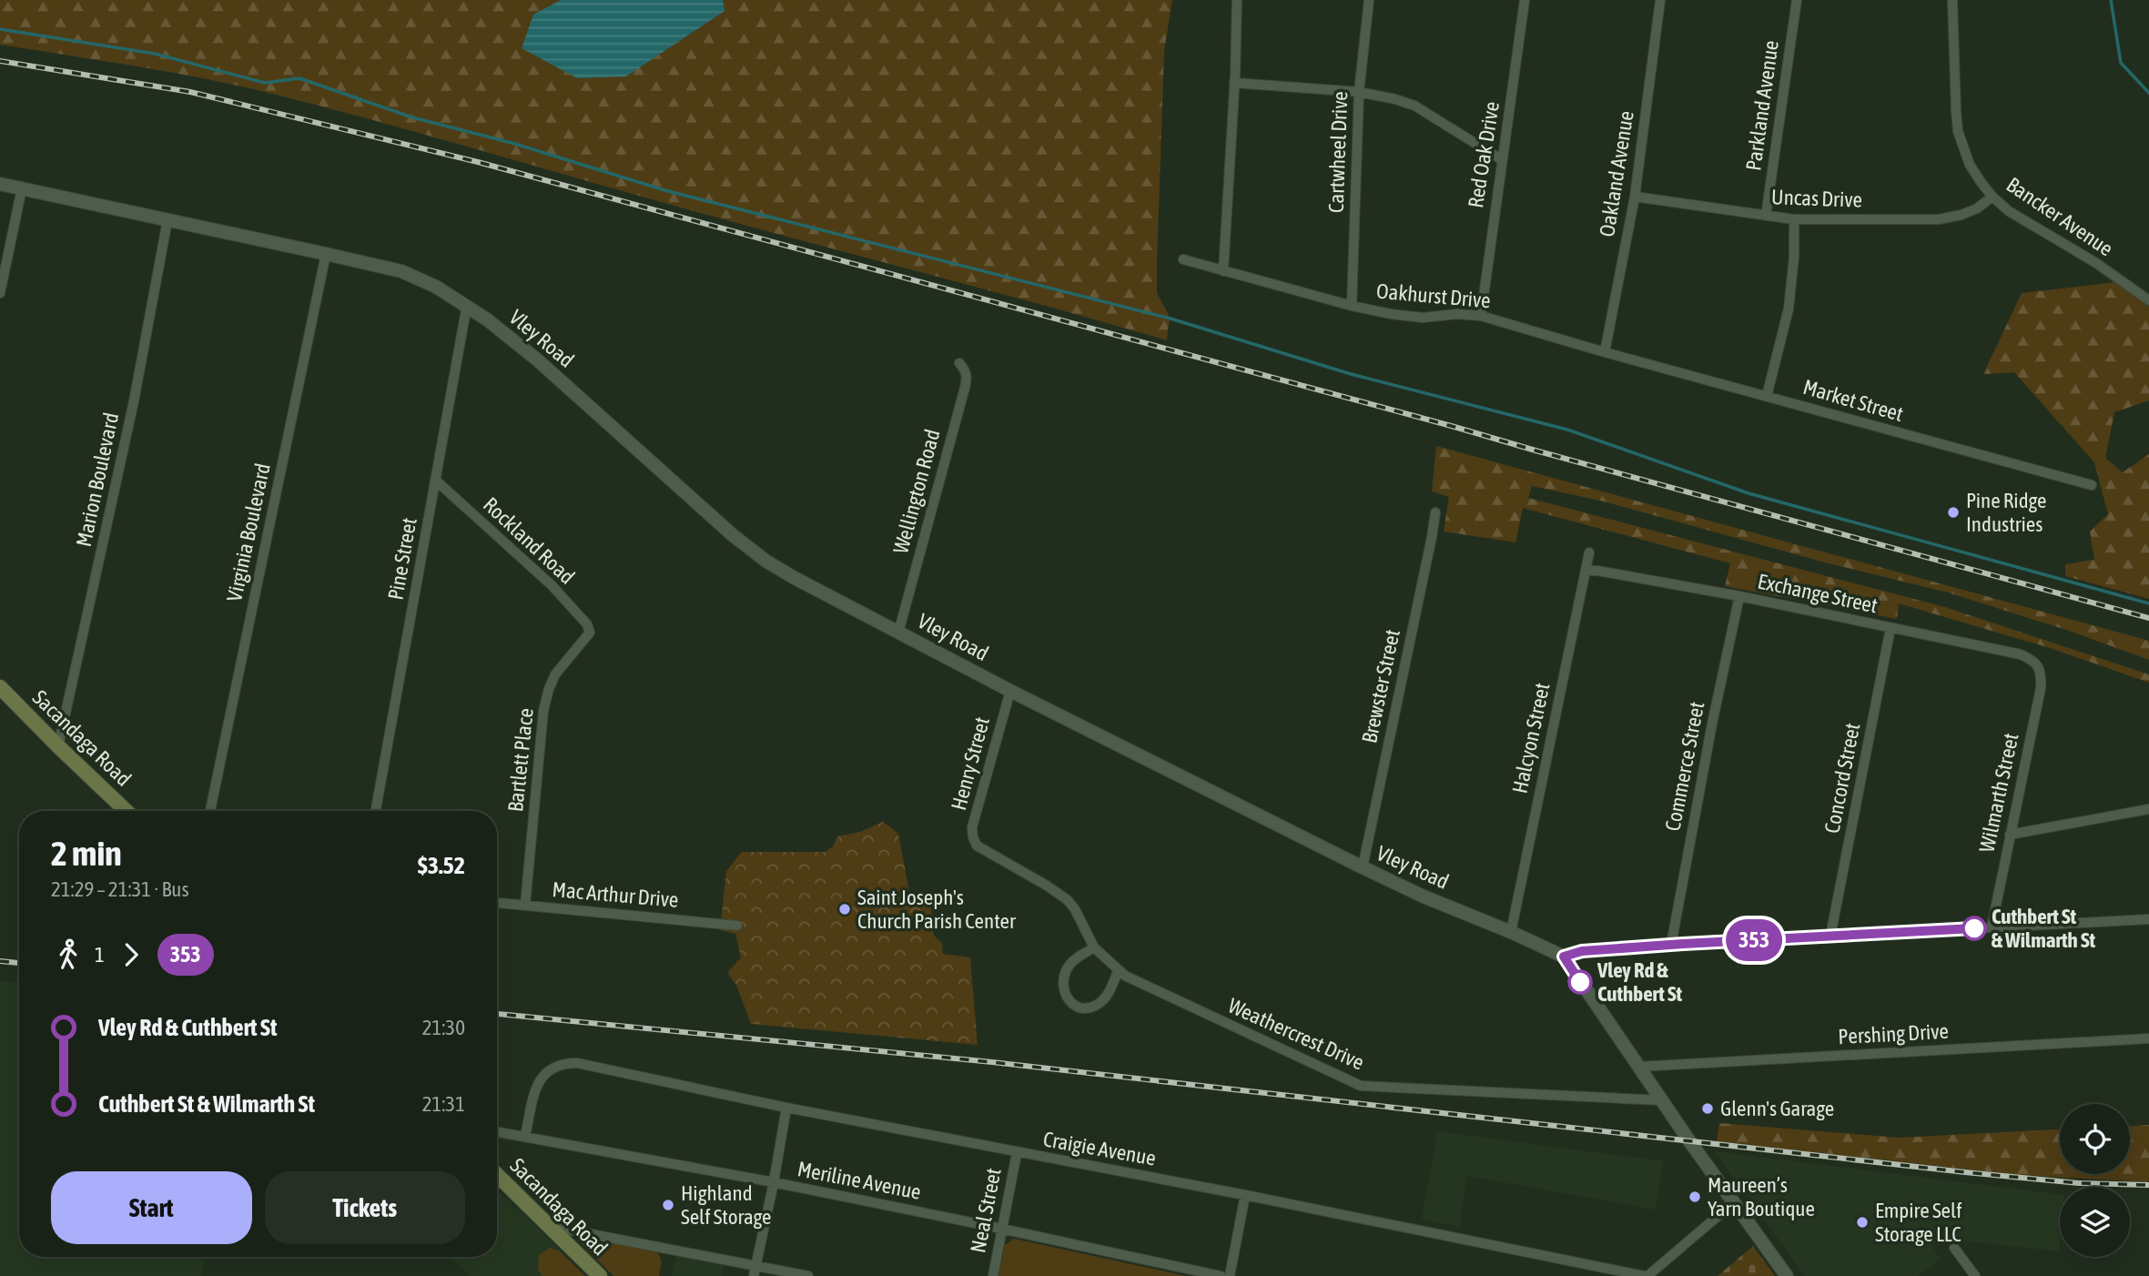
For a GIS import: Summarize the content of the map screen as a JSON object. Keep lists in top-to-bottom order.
{
  "streets": {
    "main road": ["Sacandaga Road"],
    "street": [
      "Parkland Avenue",
      "Cartwheel Drive",
      "Red Oak Drive",
      "Oakland Avenue",
      "Uncas Drive",
      "Bancker Avenue",
      "Oakhurst Drive",
      "Vley Road",
      "Market Street",
      "Marion Boulevard",
      "Wellington Road",
      "Virginia Boulevard",
      "Rockland Road",
      "Pine Street",
      "Exchange Street",
      "Brewster Street",
      "Halcyon Street",
      "Bartlett Place",
      "Henry Street",
      "Commerce Street",
      "Concord Street",
      "Wilmarth Street",
      "Mac Arthur Drive",
      "Weathercrest Drive",
      "Pershing Drive",
      "Craigie Avenue",
      "Meriline Avenue",
      "Neal Street"
    ]
  },
  "crossings": [
    ["Parkland Avenue", "Uncas Drive"],
    ["Cartwheel Drive", "Oakhurst Drive"],
    ["Red Oak Drive", "Oakhurst Drive"],
    ["Oakland Avenue", "Uncas Drive"],
    ["Oakland Avenue", "Oakhurst Drive"],
    ["Oakland Avenue", "Market Street"],
    ["Uncas Drive", "Bancker Avenue"],
    ["Oakhurst Drive", "Market Street"],
    ["Vley Road", "Marion Boulevard"],
    ["Vley Road", "Wellington Road"],
    ["Vley Road", "Virginia Boulevard"],
    ["Vley Road", "Pine Street"],
    ["Vley Road", "Brewster Street"],
    ["Vley Road", "Halcyon Street"],
    ["Vley Road", "Henry Street"],
    ["Marion Boulevard", "Sacandaga Road"],
    ["Rockland Road", "Pine Street"],
    ["Rockland Road", "Bartlett Place"],
    ["Exchange Street", "Halcyon Street"],
    ["Exchange Street", "Commerce Street"],
    ["Exchange Street", "Concord Street"],
    ["Exchange Street", "Wilmarth Street"],
    ["Bartlett Place", "Mac Arthur Drive"],
    ["Henry Street", "Weathercrest Drive"],
    ["Craigie Avenue", "Meriline Avenue"],
    ["Craigie Avenue", "Neal Street"],
    ["Meriline Avenue", "Neal Street"]
  ],
  "places": [
    "Pine Ridge Industries",
    "Saint Joseph's Church Parish Center",
    "Cuthbert St & Wilmarth St",
    "Vley Rd & Cuthbert St",
    "Glenn's Garage",
    "Maureen’s Yarn Boutique",
    "Highland Self Storage",
    "Empire Self Storage LLC"
  ],
  "lines": ["bus line 353"],
  "page": {
    "on_map": "353",
    "heading": ["2 min", "21:29 – 21:31 · Bus", "$3.52"],
    "legs": ["1", "353"],
    "list": [
      {
        "name": "Vley Rd & Cuthbert St",
        "value": "21:30"
      },
      {
        "name": "Cuthbert St & Wilmarth St",
        "value": "21:31"
      }
    ],
    "buttons": ["Start", "Tickets"]
  }
}
